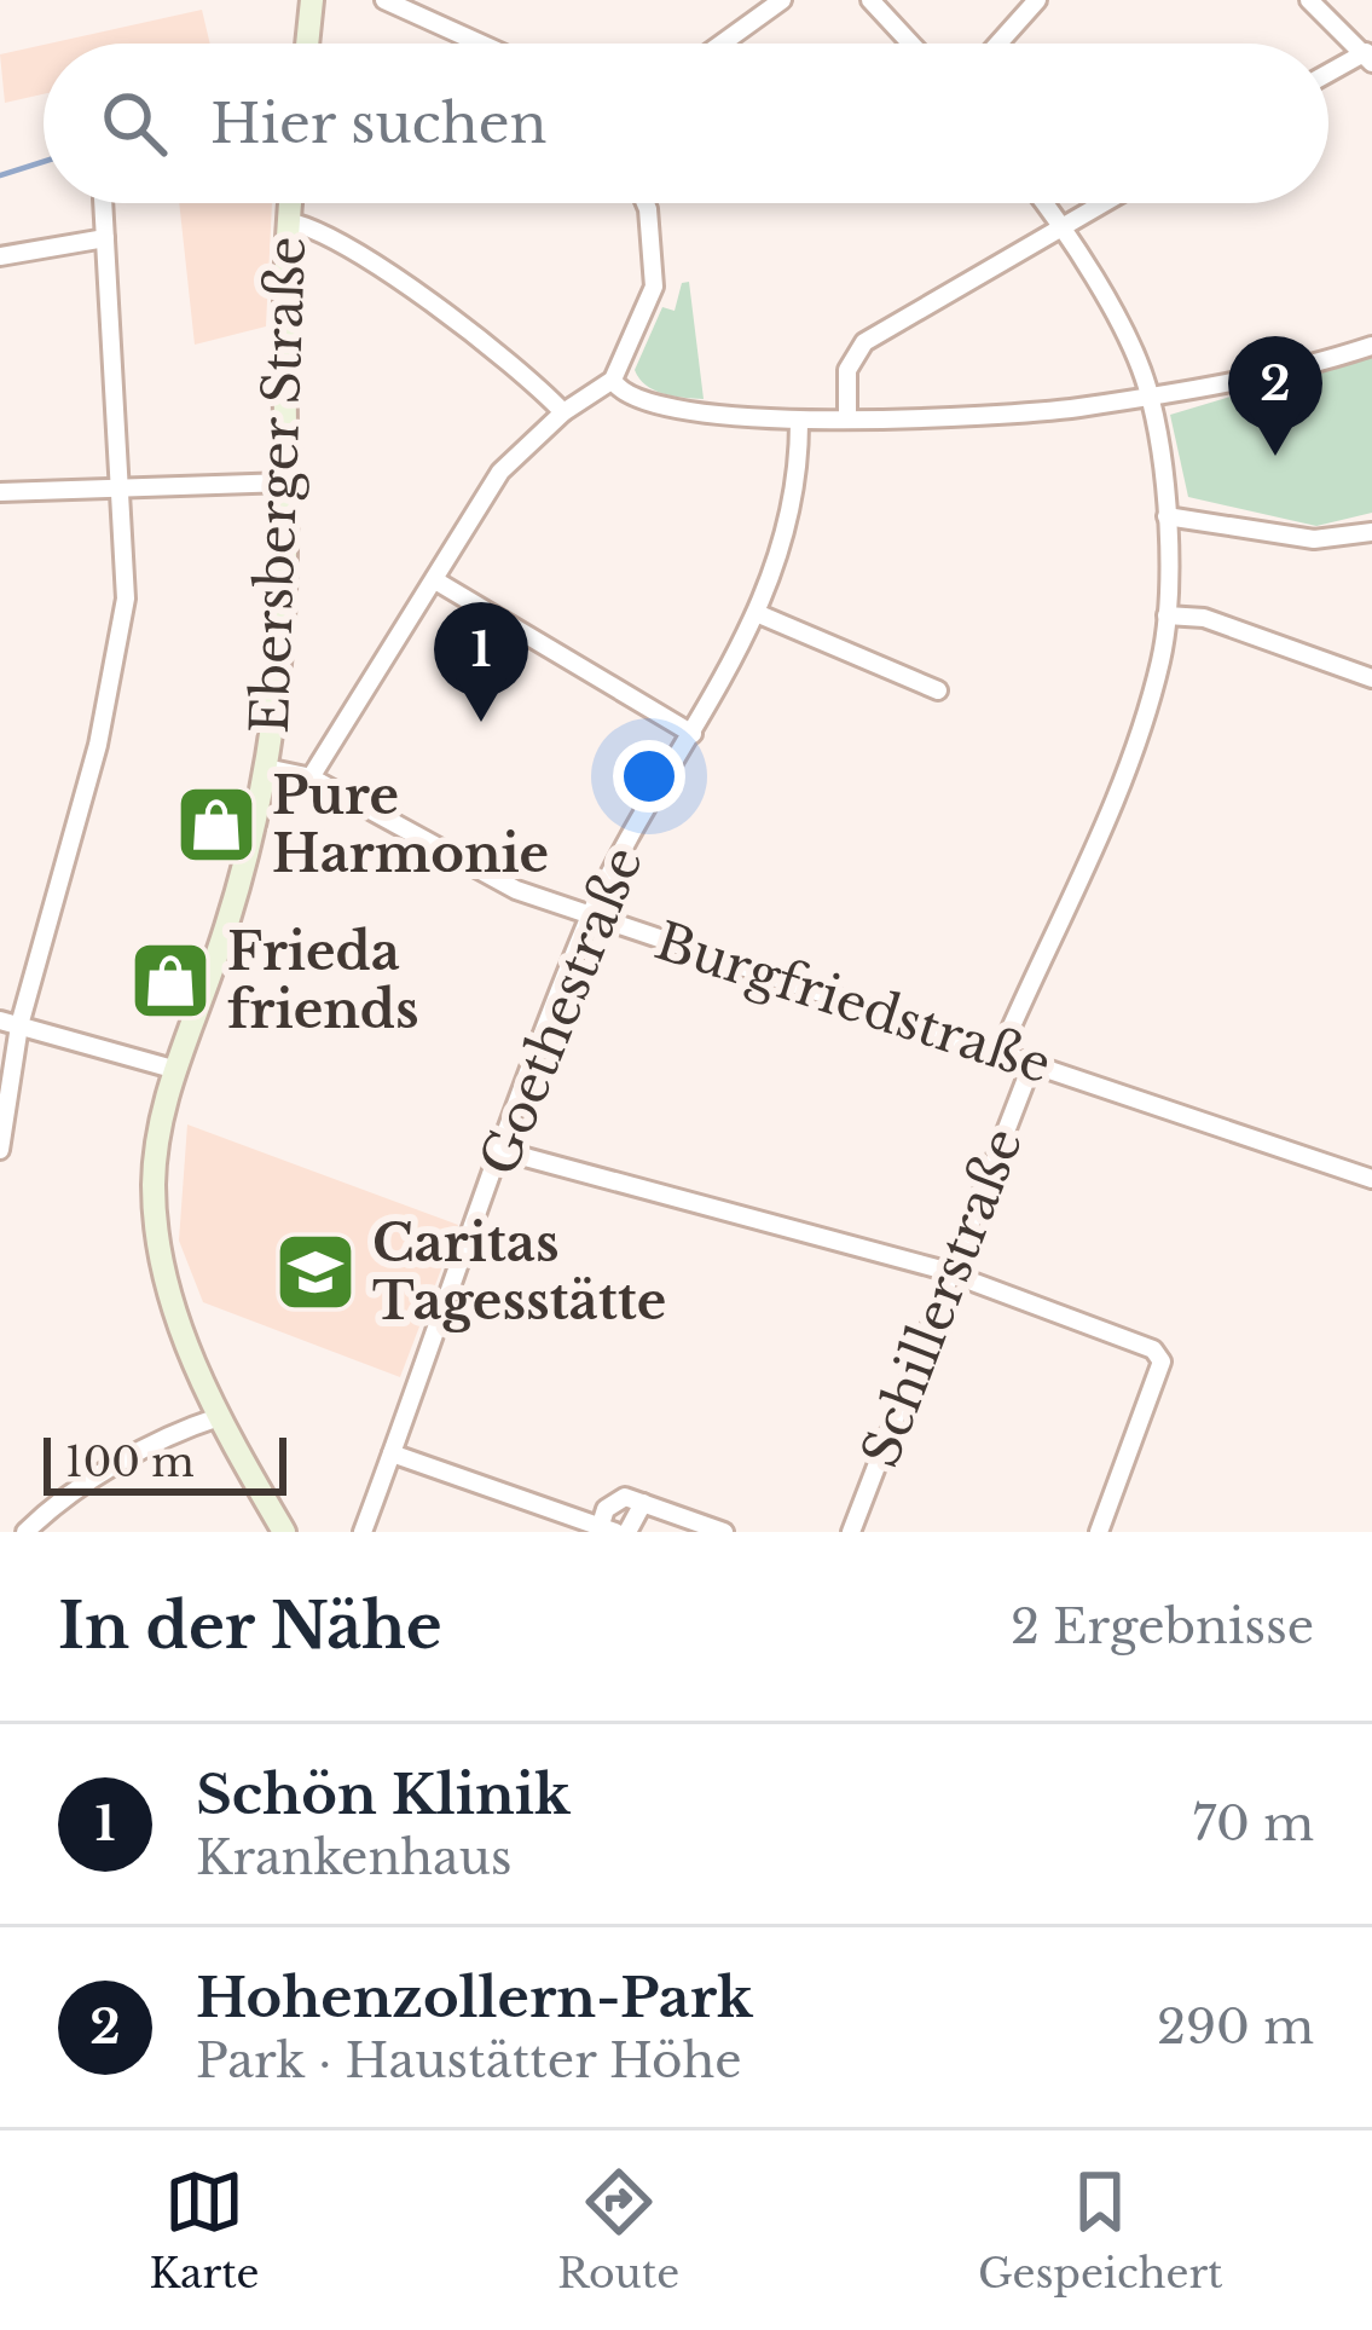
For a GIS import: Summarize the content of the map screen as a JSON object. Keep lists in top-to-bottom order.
{
  "streets": {
    "street": [
      "Ebersberger Straße",
      "Burgfriedstraße",
      "Goethestraße",
      "Schillerstraße"
    ]
  },
  "crossings": [
    ["Ebersberger Straße", "Burgfriedstraße"],
    ["Burgfriedstraße", "Goethestraße"],
    ["Burgfriedstraße", "Schillerstraße"]
  ],
  "places": {
    "shop": ["Pure Harmonie", "Frieda friends"],
    "school or university": ["Caritas Tagesstätte"]
  },
  "scale_bar": "100 m",
  "page": {
    "search": "Hier suchen",
    "pins": ["2", "1"],
    "scale": "100 m",
    "heading": ["In der Nähe", "2 Ergebnisse"],
    "list": [
      {
        "mark": "1",
        "name": "Schön Klinik",
        "note": "Krankenhaus",
        "value": "70 m"
      },
      {
        "mark": "2",
        "name": "Hohenzollern-Park",
        "note": "Park · Haustätter Höhe",
        "value": "290 m"
      }
    ],
    "nav": ["Karte", "Route", "Gespeichert"]
  }
}
